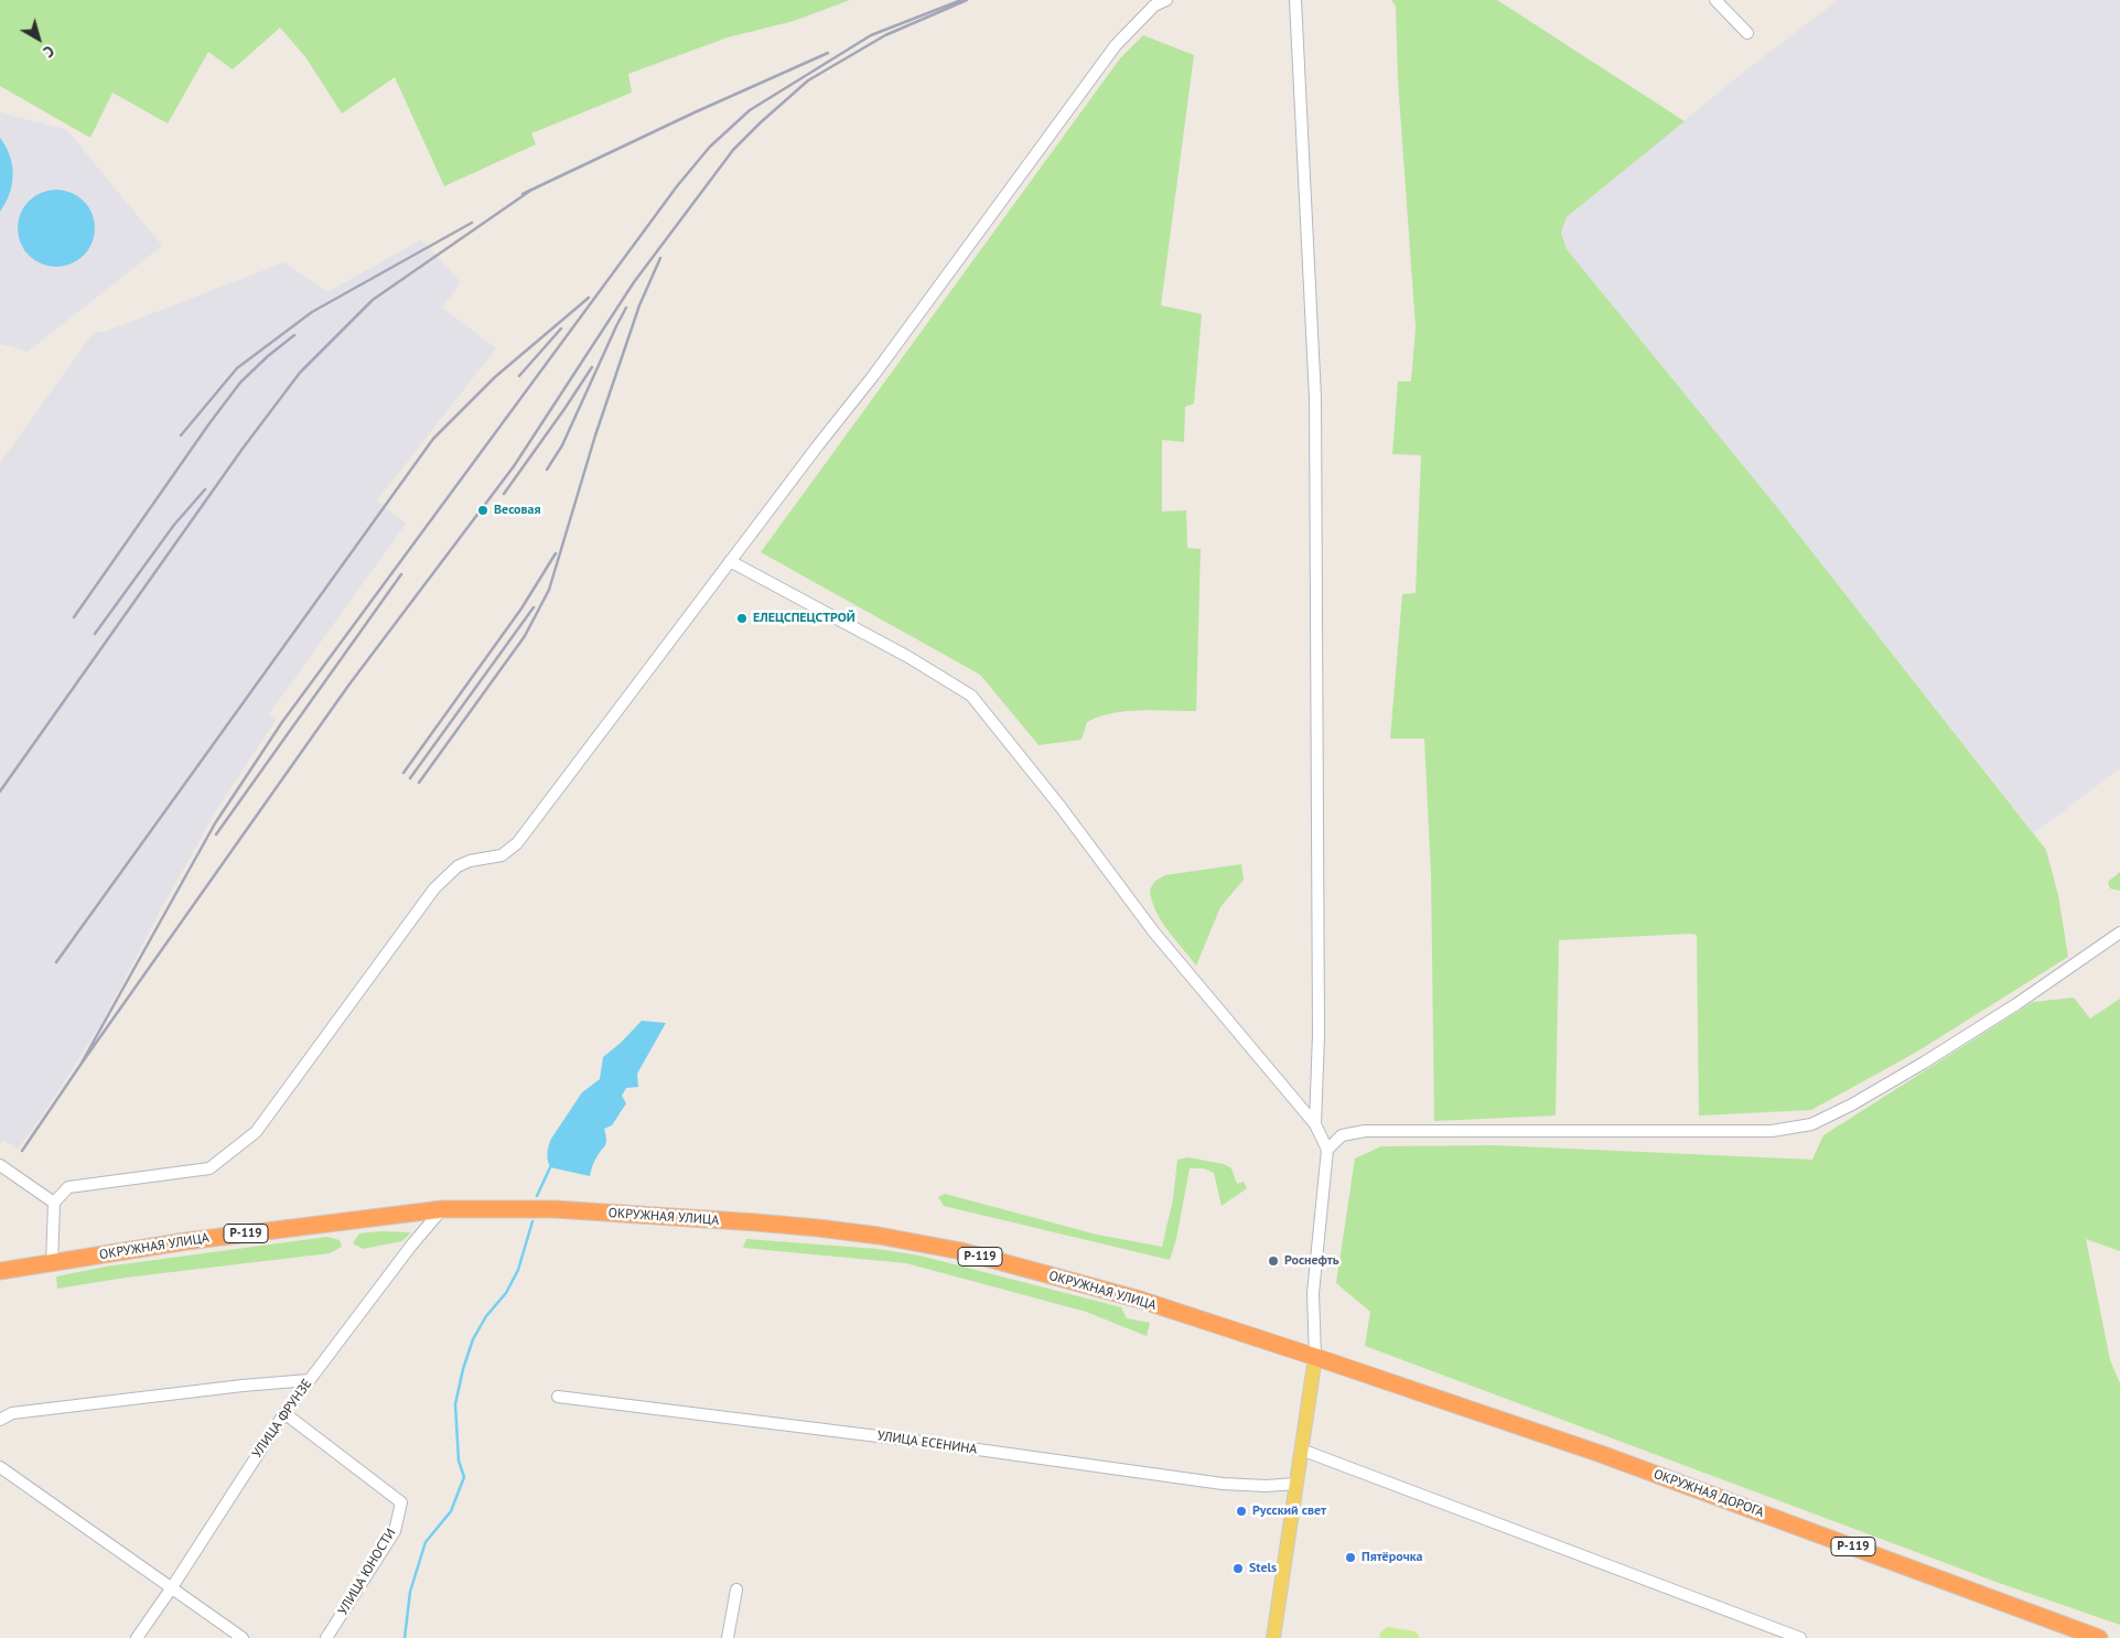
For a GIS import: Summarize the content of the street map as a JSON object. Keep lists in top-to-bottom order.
{
  "streets": {
    "highway": ["ОКРУЖНАЯ УЛИЦА", "Р-119", "ОКРУЖНАЯ ДОРОГА"],
    "street": ["УЛИЦА ФРУНЗЕ", "УЛИЦА ЕСЕНИНА", "УЛИЦА ЮНОСТИ"]
  },
  "crossings": [
    ["ОКРУЖНАЯ УЛИЦА", "УЛИЦА ФРУНЗЕ"],
    ["ОКРУЖНАЯ УЛИЦА", "ОКРУЖНАЯ ДОРОГА"],
    ["УЛИЦА ФРУНЗЕ", "УЛИЦА ЮНОСТИ"]
  ],
  "places": [
    "Весовая",
    "ЕЛЕЦСПЕЦСТРОЙ",
    "Роснефть",
    "Русский свет",
    "Пятёрочка",
    "Stels"
  ],
  "north": "bottom right"
}
